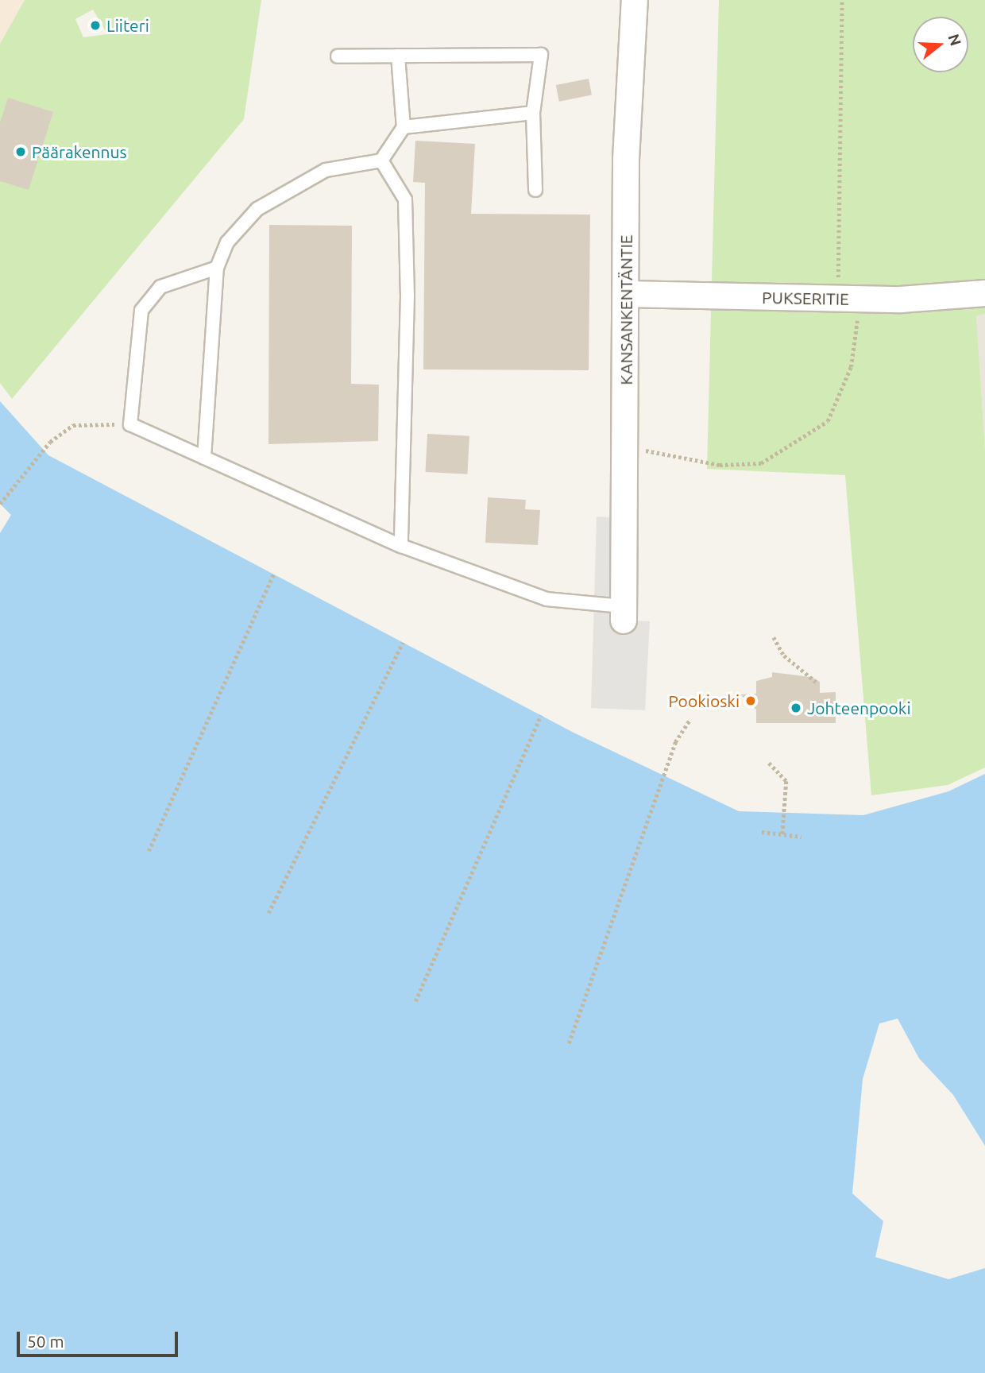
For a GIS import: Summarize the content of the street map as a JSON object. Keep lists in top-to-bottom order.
{
  "streets": {
    "street": ["PUKSERITIE", "KANSANKENTÄNTIE"]
  },
  "crossings": [
    ["PUKSERITIE", "KANSANKENTÄNTIE"]
  ],
  "places": [
    "Liiteri",
    "Päärakennus",
    "Pookioski",
    "Johteenpooki"
  ],
  "scale_bar": "50 m",
  "north": "right"
}
